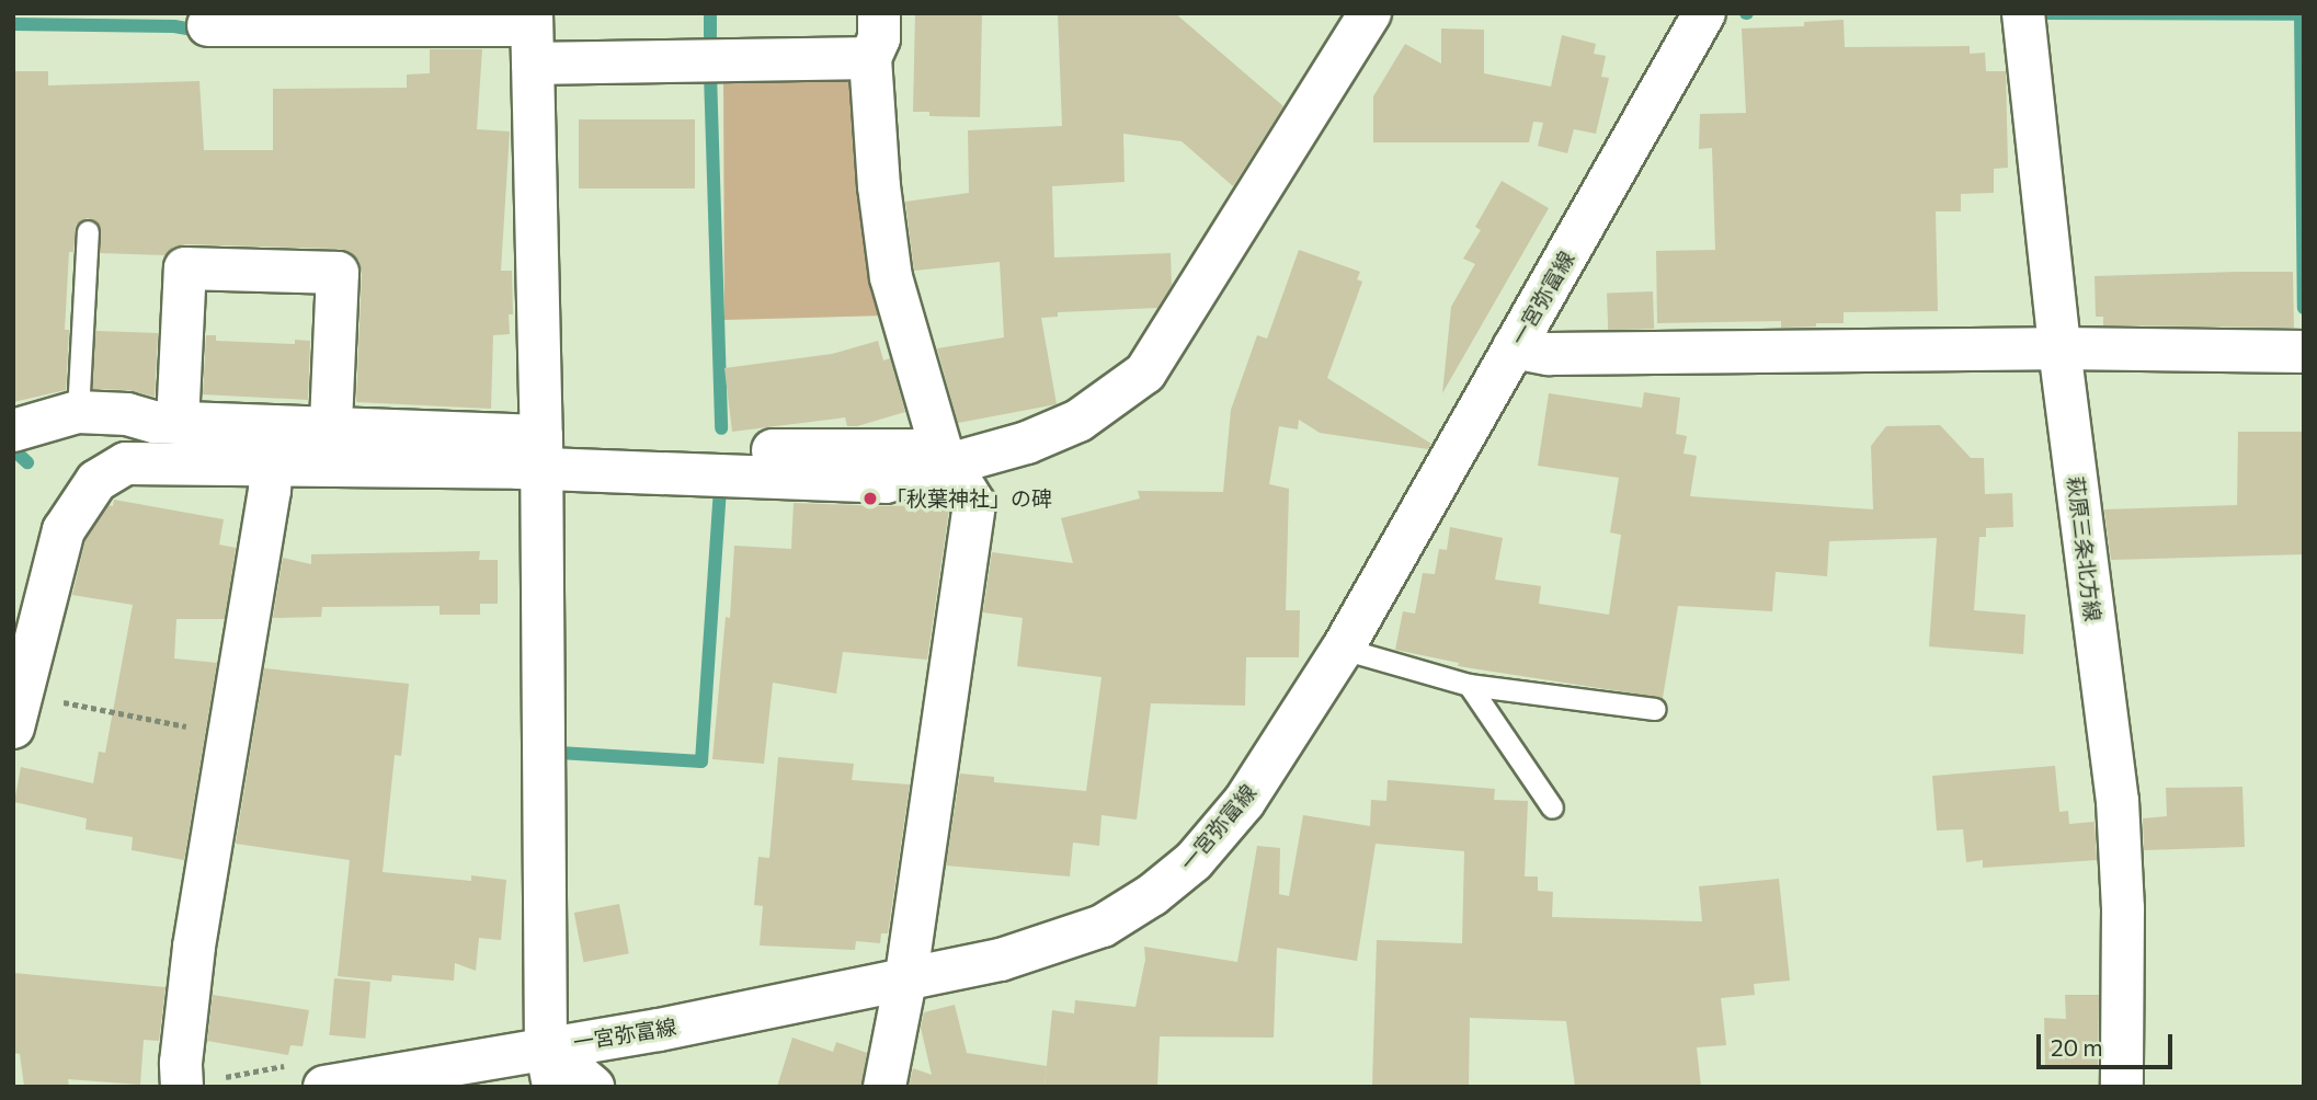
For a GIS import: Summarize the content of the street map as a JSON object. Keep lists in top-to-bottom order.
{
  "streets": {
    "street": ["一宮弥富線", "萩原三条北方線"]
  },
  "places": ["「秋葉神社」の碑"],
  "scale_bar": "20 m"
}
